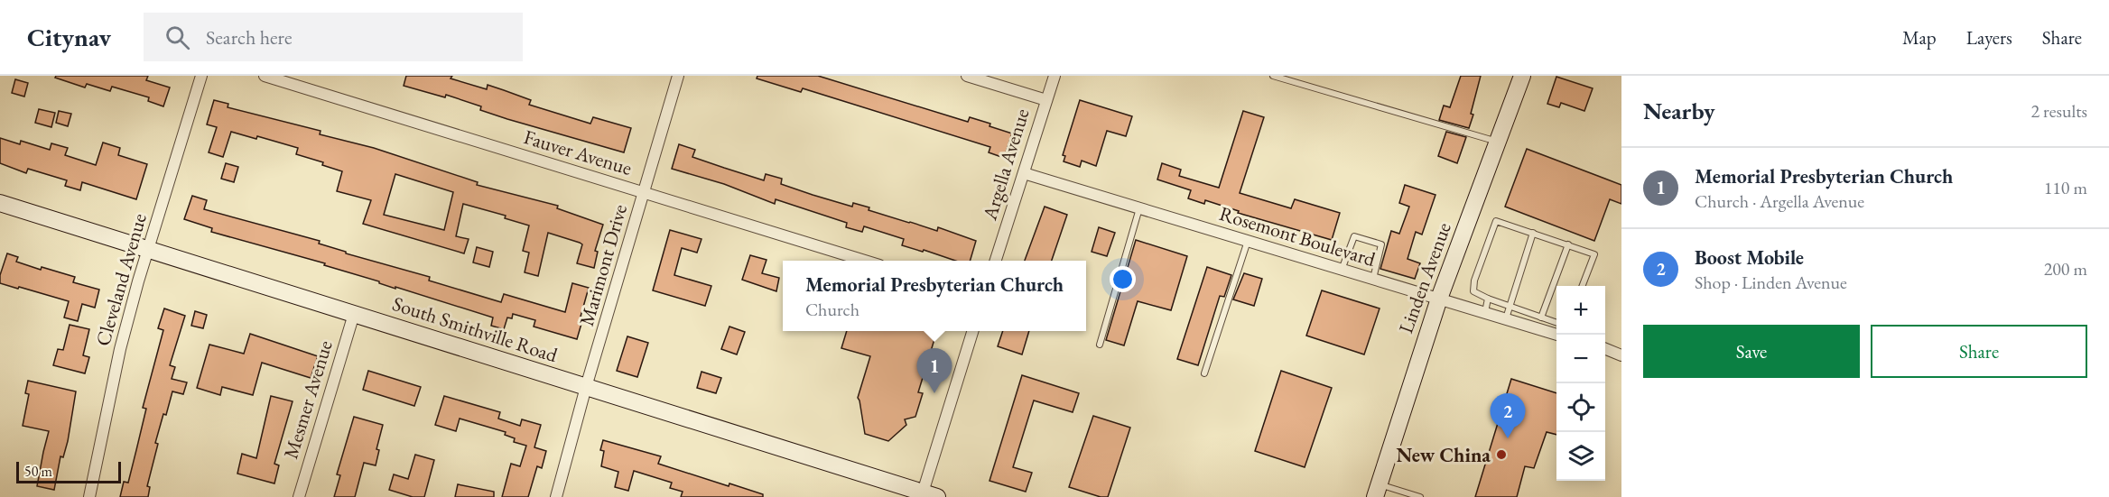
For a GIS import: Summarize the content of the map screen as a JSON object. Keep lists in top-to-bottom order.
{
  "streets": {
    "main road": ["Linden Avenue", "South Smithville Road"],
    "street": [
      "Fauver Avenue",
      "Argella Avenue",
      "Rosemont Boulevard",
      "Marimont Drive",
      "Cleveland Avenue",
      "Mesmer Avenue"
    ]
  },
  "crossings": [
    ["Fauver Avenue", "Marimont Drive"],
    ["Argella Avenue", "Rosemont Boulevard"],
    ["Rosemont Boulevard", "Linden Avenue"],
    ["Marimont Drive", "South Smithville Road"],
    ["Cleveland Avenue", "South Smithville Road"],
    ["South Smithville Road", "Mesmer Avenue"]
  ],
  "places": ["New China"],
  "scale_bar": "50 m",
  "page": {
    "header": "Citynav",
    "search": "Search here",
    "nav": ["Map", "Layers", "Share"],
    "heading": ["Nearby", "2 results"],
    "list": [
      {
        "mark": "1",
        "name": "Memorial Presbyterian Church",
        "note": "Church · Argella Avenue",
        "value": "110 m"
      },
      {
        "mark": "2",
        "name": "Boost Mobile",
        "note": "Shop · Linden Avenue",
        "value": "200 m"
      }
    ],
    "popup": ["Memorial Presbyterian Church", "Church"],
    "map_buttons": ["+", "−"],
    "buttons": ["Save", "Share"],
    "pins": ["1", "2"],
    "scale": "50 m"
  }
}
